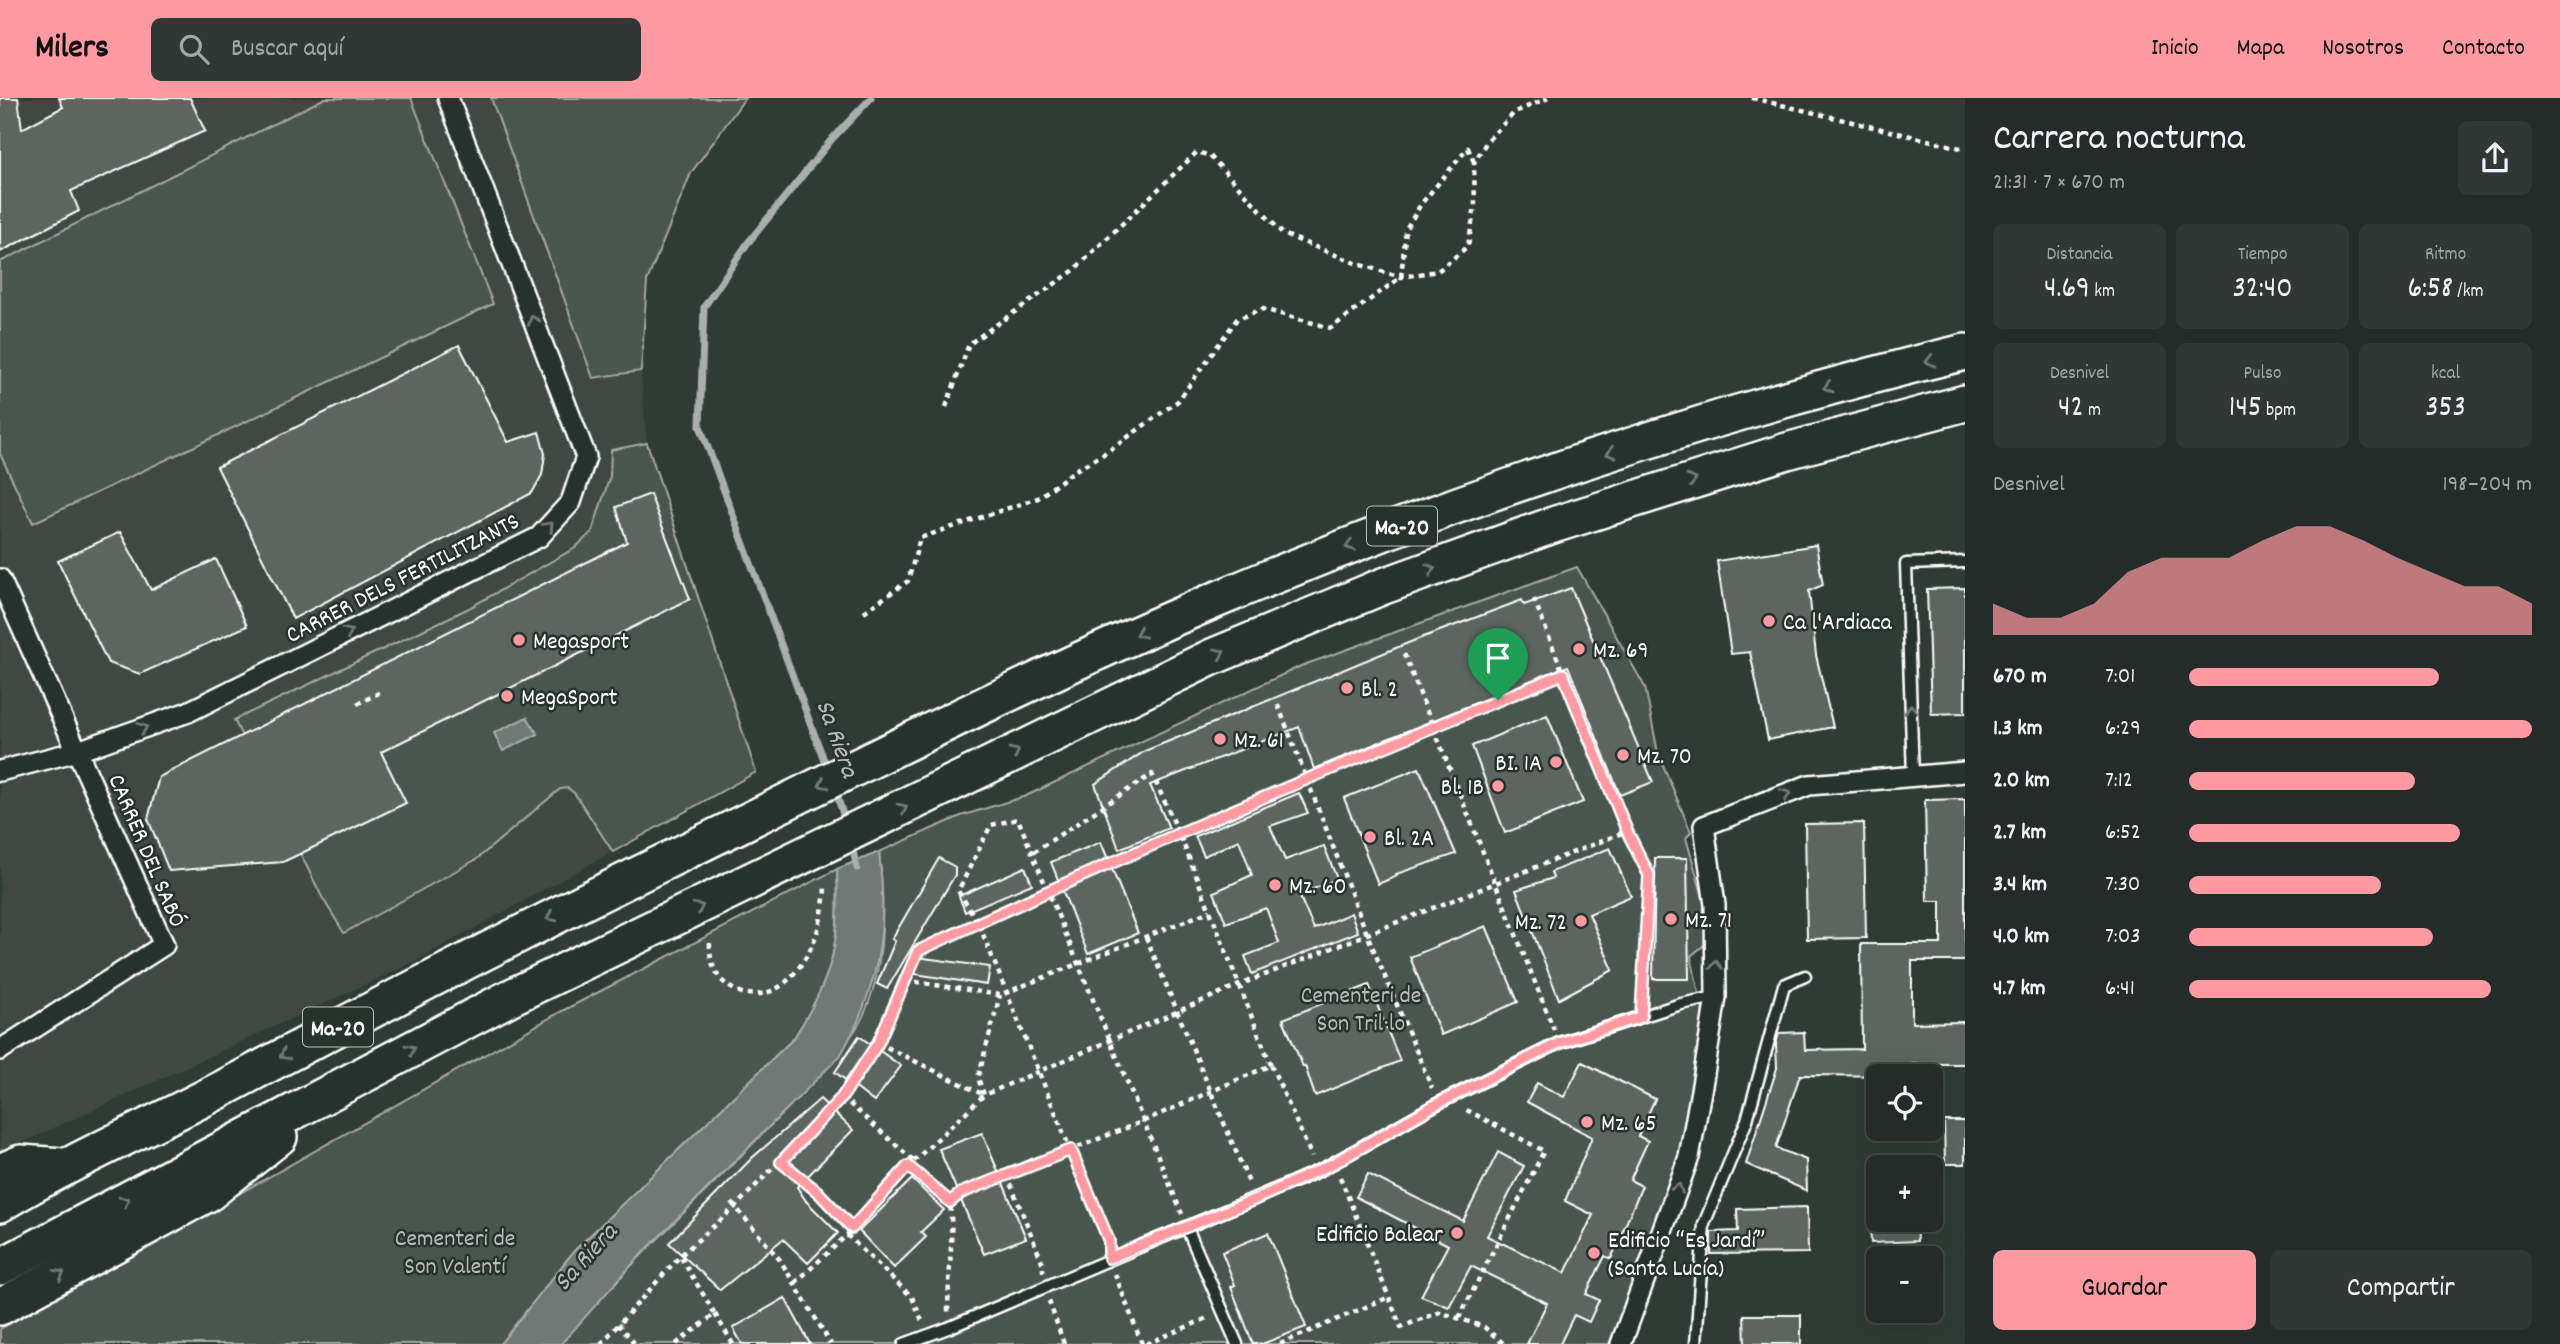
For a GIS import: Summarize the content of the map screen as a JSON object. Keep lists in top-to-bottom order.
{
  "streets": {
    "highway": ["Ma-20"],
    "street": ["CARRER DELS FERTILITZANTS", "CARRER DEL SABÓ"]
  },
  "crossings": [
    ["CARRER DELS FERTILITZANTS", "CARRER DEL SABÓ"]
  ],
  "water": ["Sa Riera"],
  "parks": ["Cementeri de Son Tril·lo", "Cementeri de Son Valentí"],
  "places": [
    "Ca l'Ardiaca",
    "Megasport",
    "Mz. 69",
    "Bl. 2",
    "MegaSport",
    "Mz. 61",
    "Mz. 70",
    "BI. 1A",
    "Bl. 1B",
    "Bl. 2A",
    "Mz. 60",
    "Mz. 71",
    "Mz. 72",
    "Mz. 65",
    "Edificio Balear",
    "Edificio “Es Jardí” (Santa Lucía)"
  ],
  "page": {
    "header": "Milers",
    "search": "Buscar aquí",
    "nav": [
      "Inicio",
      "Mapa",
      "Nosotros",
      "Contacto"
    ],
    "heading": ["Carrera nocturna", "21:31 · 7 × 670 m"],
    "stats": [
      ["Distancia", "4.69 km"],
      ["Tiempo", "32:40"],
      ["Ritmo", "6:58 /km"],
      ["Desnivel", "42 m"],
      ["Pulso", "145 bpm"],
      ["kcal", "353"]
    ],
    "chart": ["Desnivel", "198–204 m"],
    "list": [
      {
        "name": "670 m",
        "note": "7:01"
      },
      {
        "name": "1.3 km",
        "note": "6:29"
      },
      {
        "name": "2.0 km",
        "note": "7:12"
      },
      {
        "name": "2.7 km",
        "note": "6:52"
      },
      {
        "name": "3.4 km",
        "note": "7:30"
      },
      {
        "name": "4.0 km",
        "note": "7:03"
      },
      {
        "name": "4.7 km",
        "note": "6:41"
      }
    ],
    "map_buttons": ["+", "−"],
    "buttons": ["Guardar", "Compartir"]
  }
}
